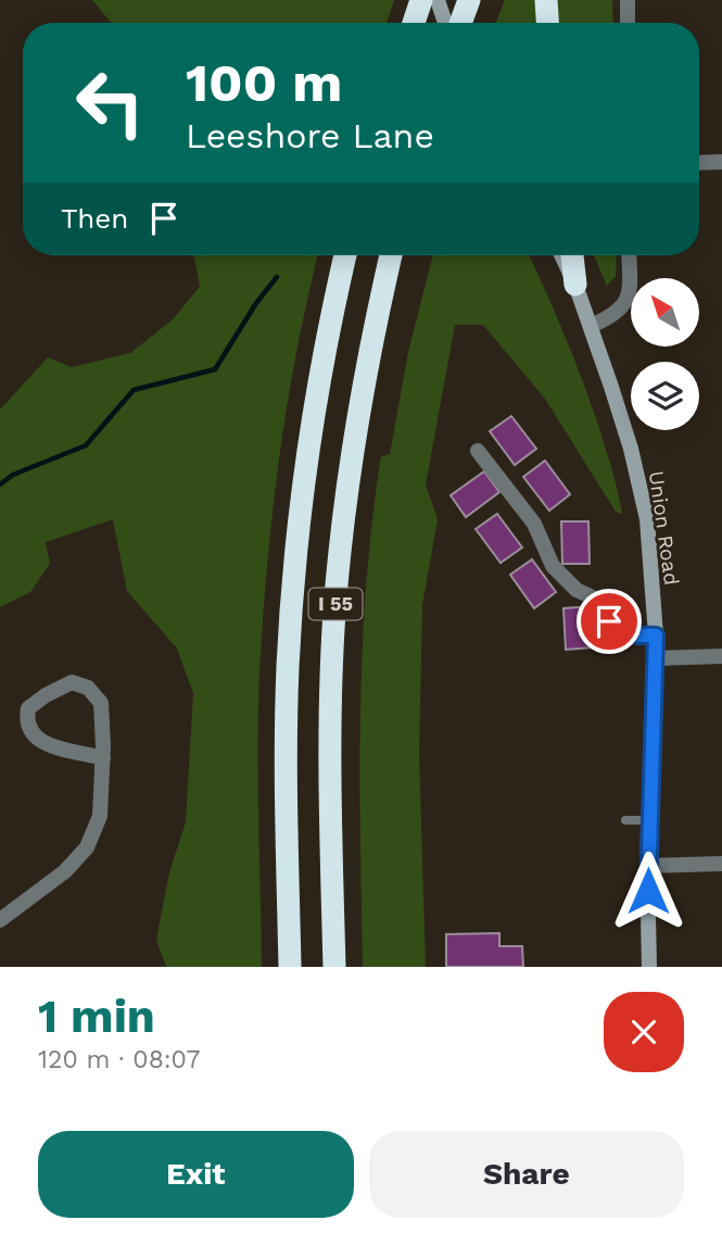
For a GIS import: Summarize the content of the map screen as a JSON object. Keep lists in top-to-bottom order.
{
  "streets": {
    "highway": ["I 55"],
    "main road": ["Union Road"]
  },
  "north": "top left",
  "page": {
    "turn": ["100 m", "Leeshore Lane"],
    "then": "Then",
    "heading": ["1 min", "120 m · 08:07"],
    "buttons": ["Exit", "Share"]
  }
}
